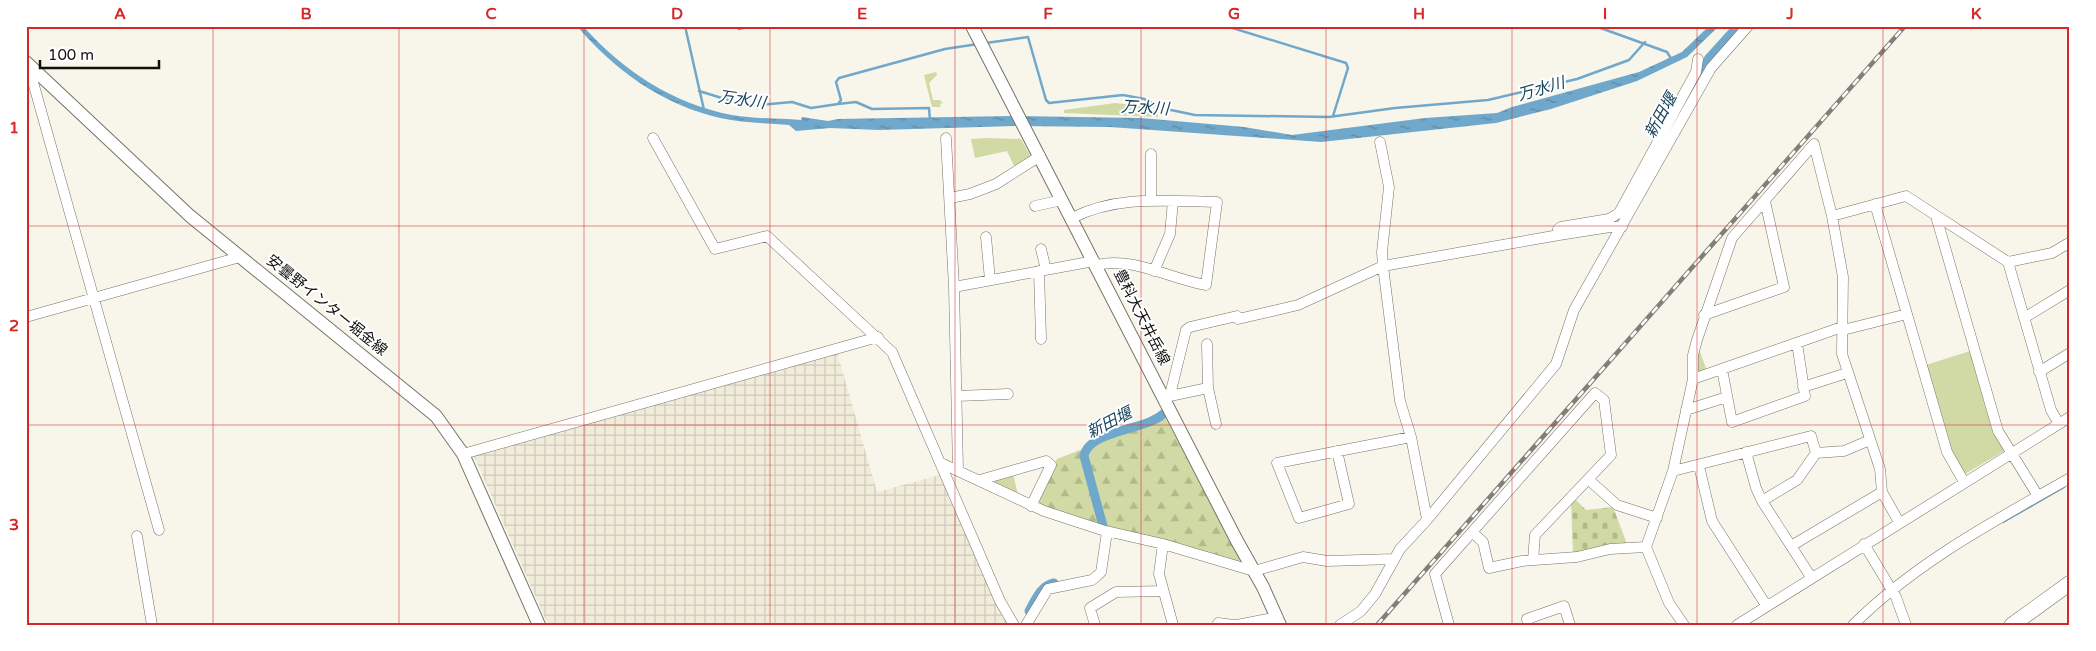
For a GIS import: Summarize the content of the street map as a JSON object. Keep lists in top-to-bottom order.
{
  "streets": {
    "main road": ["安曇野インター堀金線", "豊科大天井岳線"]
  },
  "water": ["万水川", "新田堰"],
  "scale_bar": "100 m",
  "grid": {
    "columns": [
      "A",
      "B",
      "C",
      "D",
      "E",
      "F",
      "G",
      "H",
      "I",
      "J",
      "K"
    ],
    "rows": ["1", "2", "3"]
  }
}
